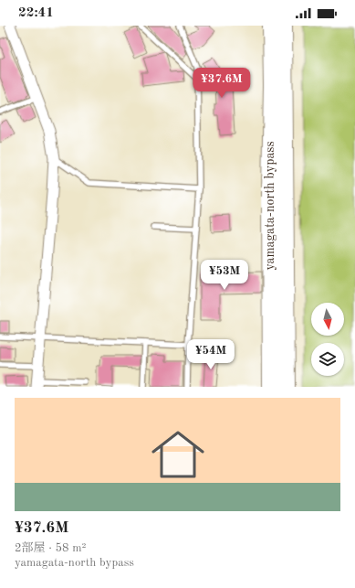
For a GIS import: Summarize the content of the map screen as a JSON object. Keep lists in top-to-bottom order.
{
  "streets": {
    "highway": ["yamagata-north bypass"]
  },
  "north": "bottom",
  "page": {
    "status": "22:41",
    "price": ["¥37.6M", "¥53M", "¥54M"],
    "list": [
      {
        "name": "¥37.6M",
        "note": "2部屋 · 58 m² · yamagata-north bypass"
      }
    ]
  }
}
